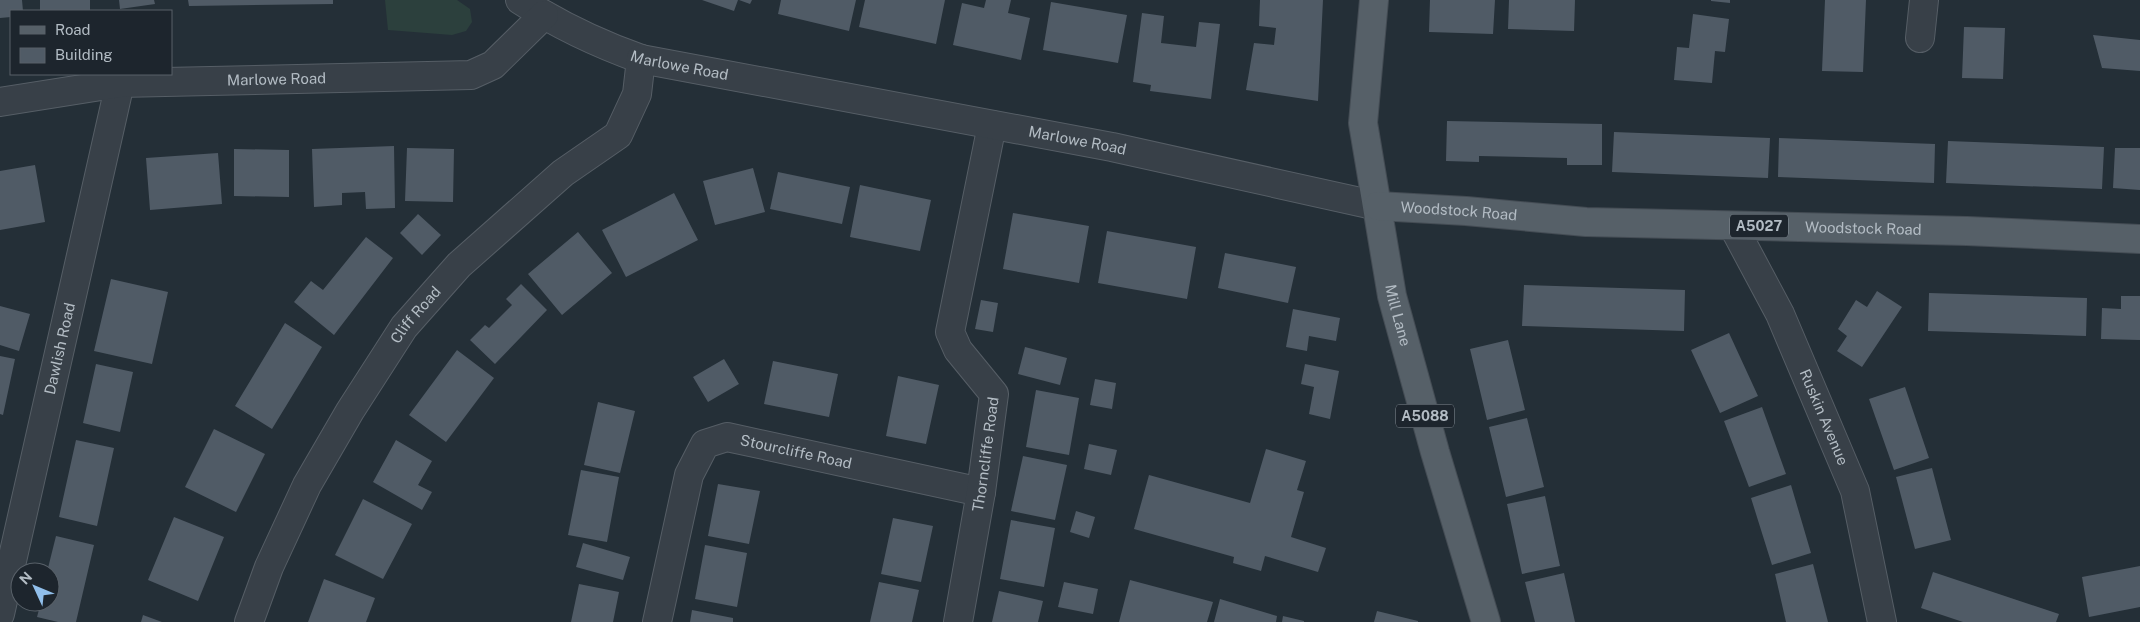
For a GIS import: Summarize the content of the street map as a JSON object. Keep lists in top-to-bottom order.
{
  "streets": {
    "main road": [
      "Woodstock Road",
      "A5027",
      "Mill Lane",
      "A5088"
    ],
    "street": [
      "Marlowe Road",
      "Cliff Road",
      "Dawlish Road",
      "Ruskin Avenue",
      "Stourcliffe Road",
      "Thorncliffe Road"
    ]
  },
  "crossings": [
    ["Marlowe Road", "Woodstock Road"],
    ["Marlowe Road", "Cliff Road"],
    ["Marlowe Road", "Mill Lane"],
    ["Marlowe Road", "Dawlish Road"],
    ["Marlowe Road", "Thorncliffe Road"],
    ["Woodstock Road", "Mill Lane"],
    ["Woodstock Road", "Ruskin Avenue"],
    ["Stourcliffe Road", "Thorncliffe Road"]
  ],
  "legend": ["Road", "Building"],
  "north": "top left"
}
